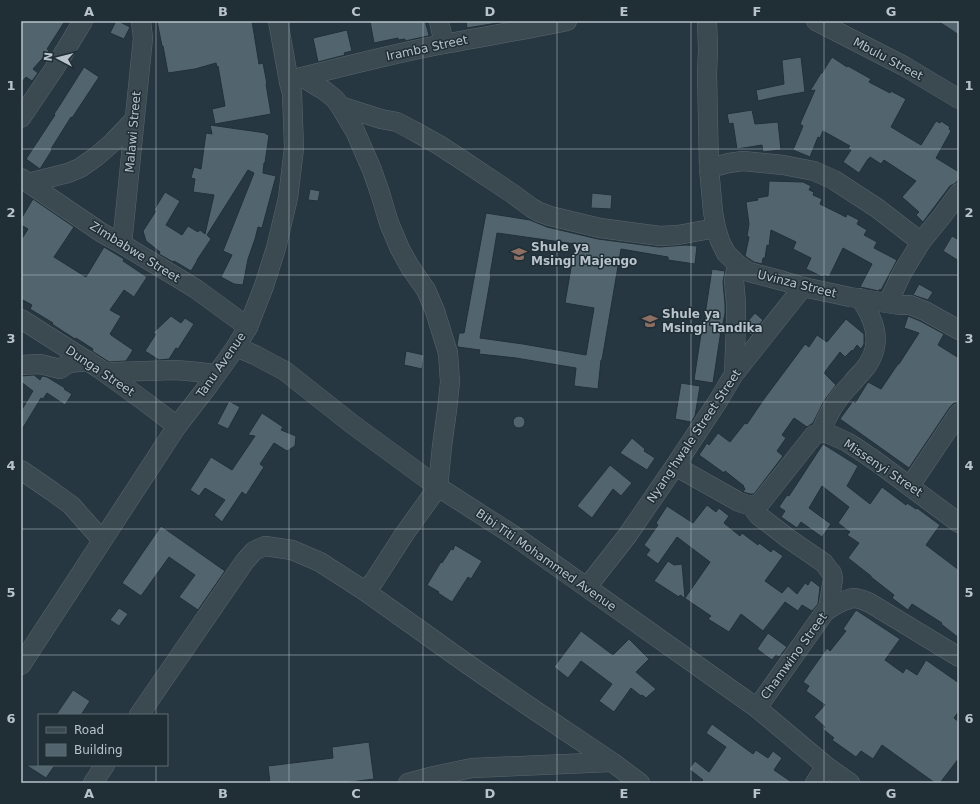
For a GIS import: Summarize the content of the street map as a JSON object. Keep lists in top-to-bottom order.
{
  "streets": {
    "street": [
      "Iramba Street",
      "Mbulu Street",
      "Malawi Street",
      "Zimbabwe Street",
      "Uvinza Street",
      "Tanu Avenue",
      "Dunga Street",
      "Nyang'hwale Street Street",
      "Missenyi Street",
      "Bibi Titi Mohammed Avenue",
      "Chamwino Street"
    ]
  },
  "crossings": [
    ["Iramba Street", "Tanu Avenue"],
    ["Malawi Street", "Zimbabwe Street"],
    ["Zimbabwe Street", "Tanu Avenue"],
    ["Uvinza Street", "Nyang'hwale Street Street"],
    ["Tanu Avenue", "Dunga Street"],
    ["Tanu Avenue", "Bibi Titi Mohammed Avenue"],
    ["Nyang'hwale Street Street", "Bibi Titi Mohammed Avenue"],
    ["Bibi Titi Mohammed Avenue", "Chamwino Street"]
  ],
  "places": {
    "school or university": ["Shule ya Msingi Majengo", "Shule ya Msingi Tandika"]
  },
  "legend": ["Road", "Building"],
  "north": "left",
  "grid": {
    "columns": [
      "A",
      "B",
      "C",
      "D",
      "E",
      "F",
      "G"
    ],
    "rows": [
      "1",
      "2",
      "3",
      "4",
      "5",
      "6"
    ]
  }
}
